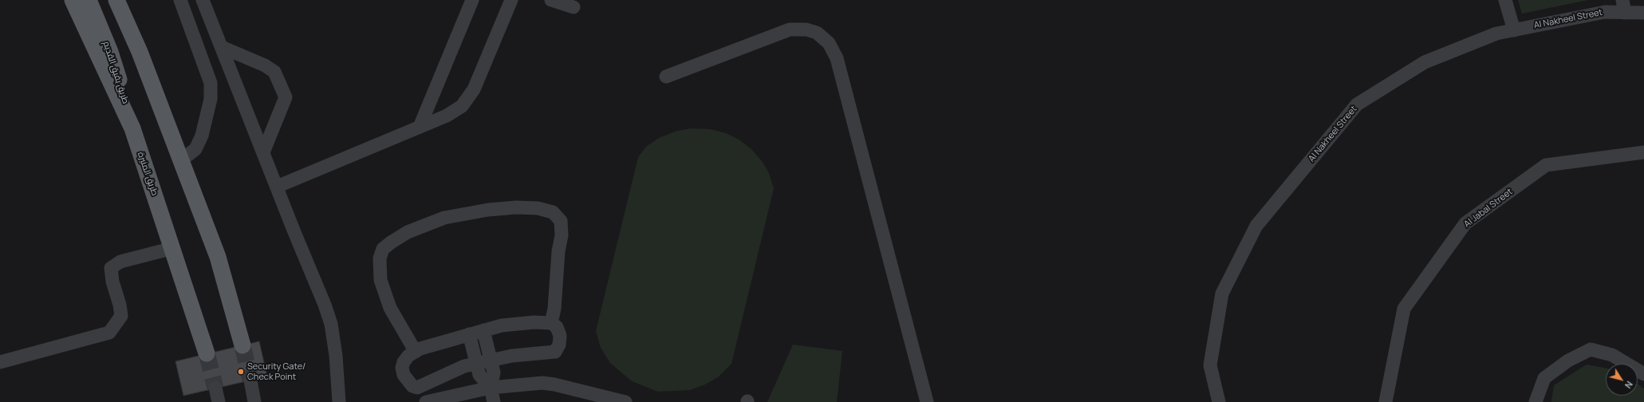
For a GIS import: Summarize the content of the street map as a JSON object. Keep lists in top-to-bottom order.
{
  "streets": {
    "main road": ["طريق بقيق القديم", "طريق المنيرة"],
    "street": ["Al Nakheel Street", "Al Jabal Street"]
  },
  "crossings": [
    ["طريق بقيق القديم", "طريق المنيرة"]
  ],
  "places": ["Security Gate/ Check Point"],
  "north": "bottom right"
}
